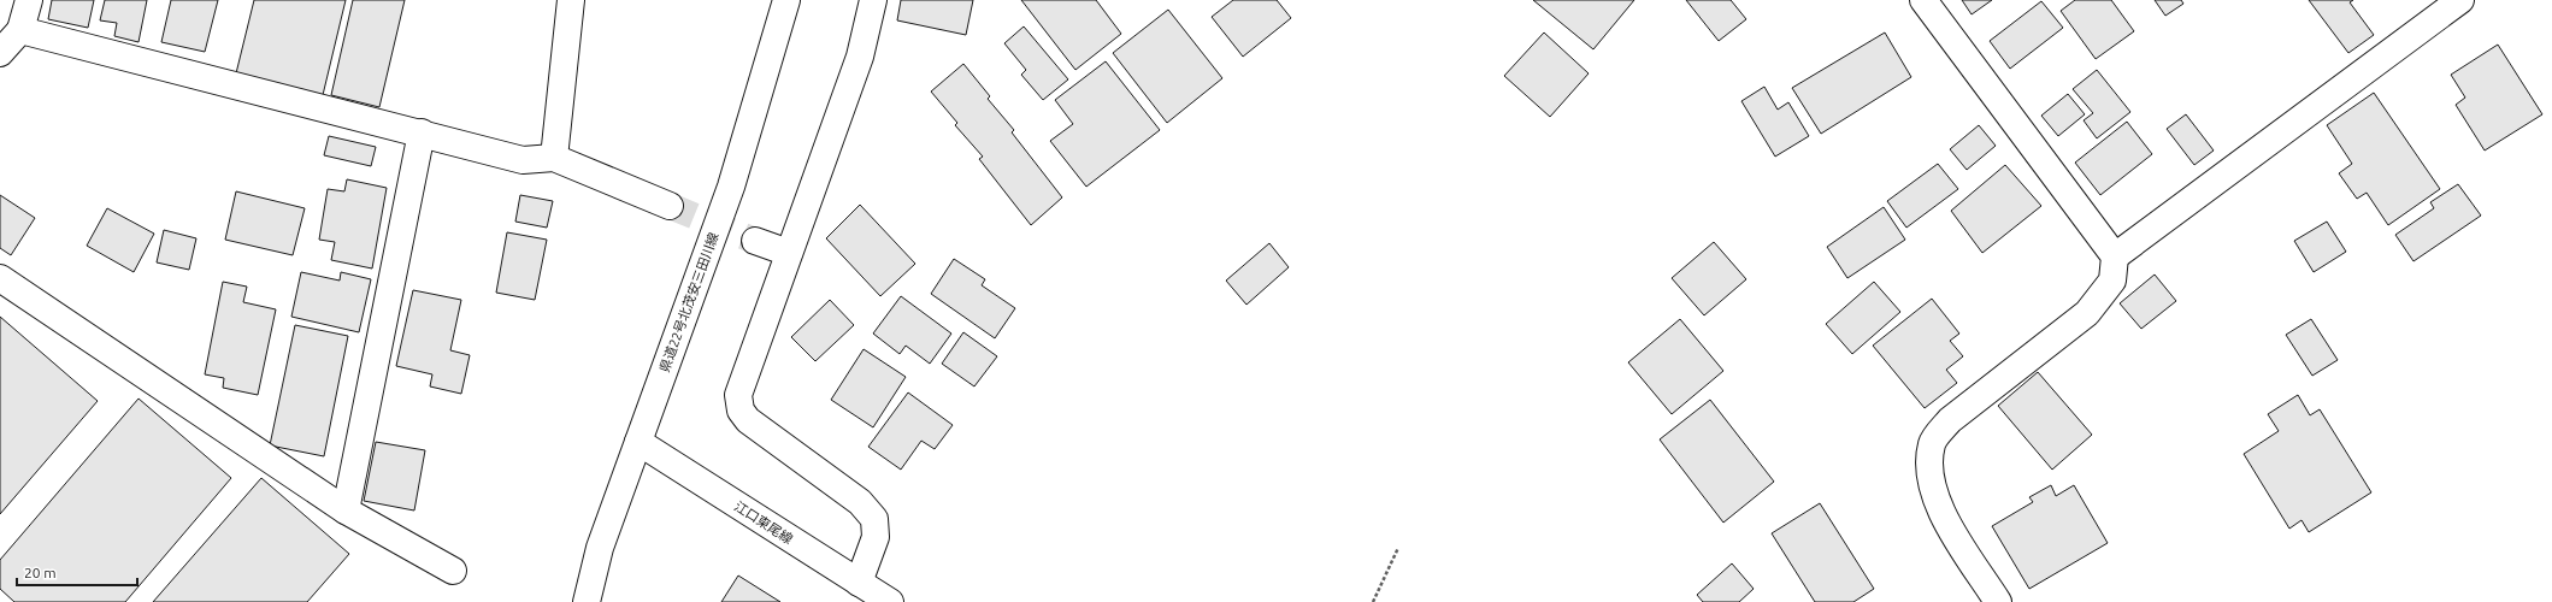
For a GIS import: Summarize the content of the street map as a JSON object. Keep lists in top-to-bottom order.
{
  "streets": {
    "street": ["県道22号北茂安三田川線", "江口東尾線"]
  },
  "crossings": [
    ["県道22号北茂安三田川線", "江口東尾線"]
  ],
  "scale_bar": "20 m"
}
